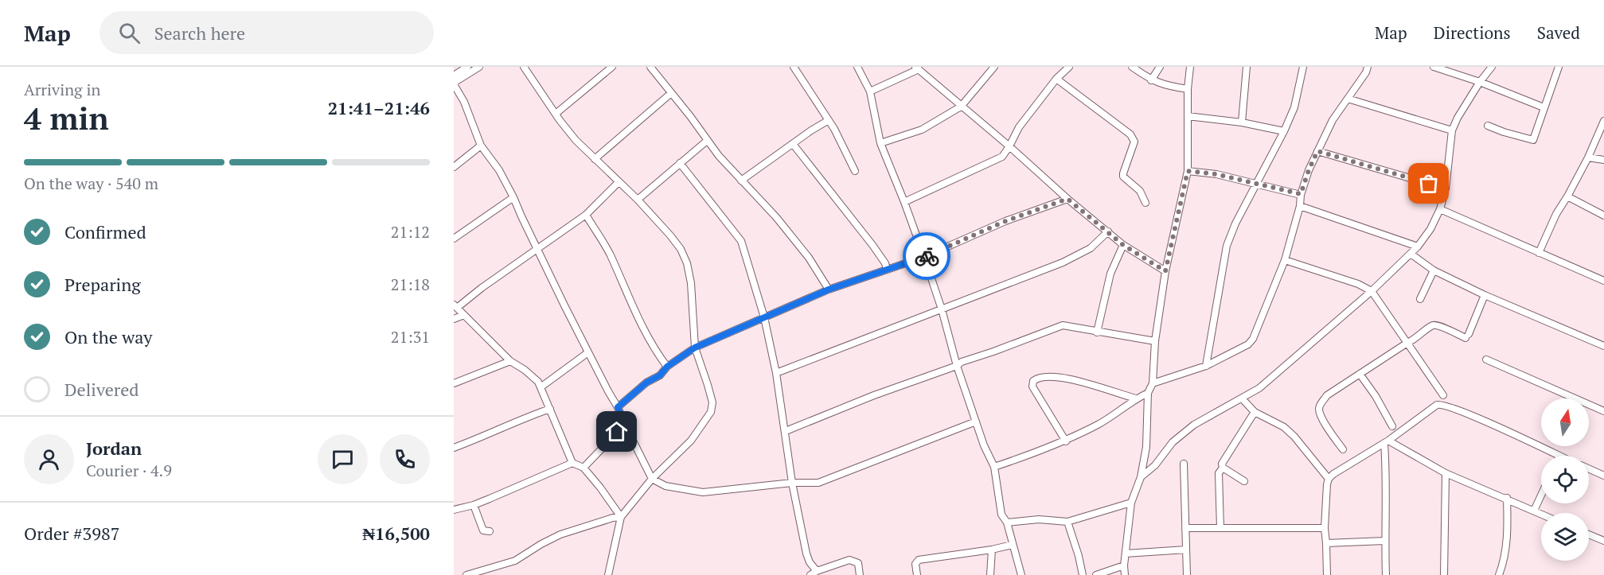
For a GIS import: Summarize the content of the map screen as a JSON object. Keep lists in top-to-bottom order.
{
  "north": "top",
  "page": {
    "header": "Map",
    "search": "Search here",
    "nav": ["Map", "Directions", "Saved"],
    "heading": ["4 min", "Arriving in", "21:41–21:46"],
    "panel": [
      "Jordan",
      "Courier · 4.9",
      "Order #3987",
      "₦16,500"
    ],
    "bar": "On the way · 540 m",
    "list": [
      ["Confirmed", "21:12"],
      ["Preparing", "21:18"],
      ["On the way", "21:31"],
      "Delivered"
    ]
  }
}
